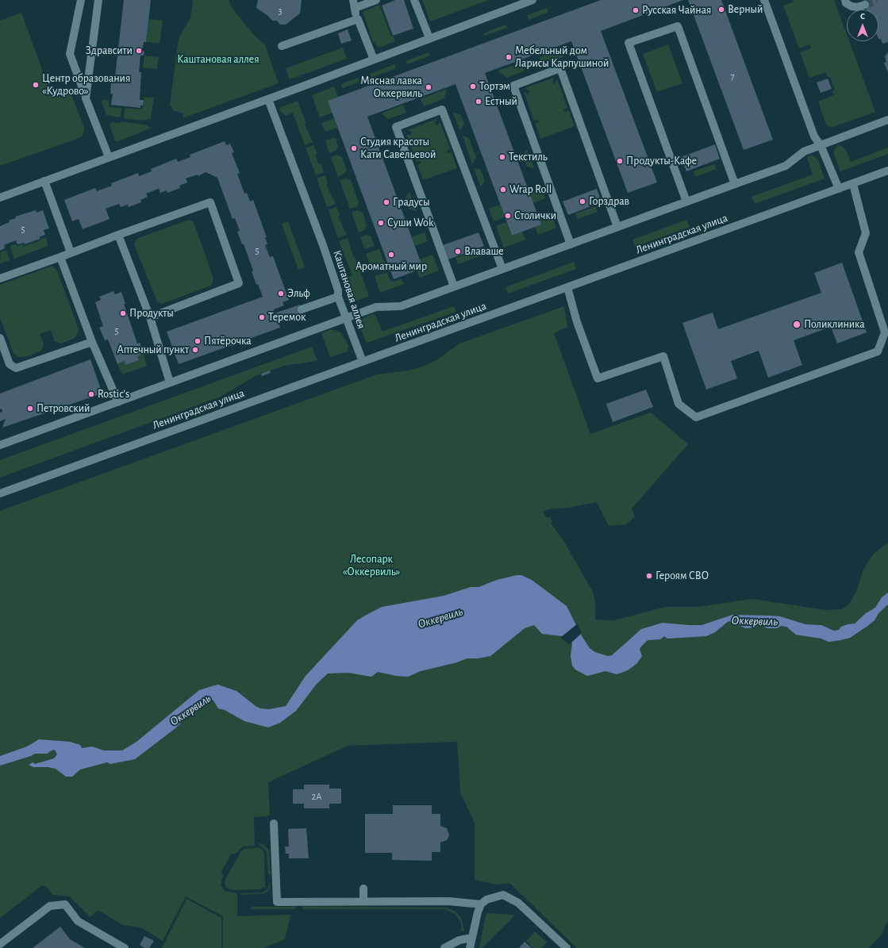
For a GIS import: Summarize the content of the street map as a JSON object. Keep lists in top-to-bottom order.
{
  "streets": {
    "street": ["Ленинградская улица", "Каштановая аллея"]
  },
  "crossings": [
    ["Ленинградская улица", "Каштановая аллея"]
  ],
  "water": ["Оккервиль"],
  "parks": ["Каштановая аллея", "Лесопарк «Оккервиль»"],
  "places": [
    "Верный",
    "Русская Чайная",
    "Здравсити",
    "Мебельный дом Ларисы Карпушиной",
    "Центр образования «Кудрово»",
    "Тортэм",
    "Мясная лавка Оккервиль",
    "Естный",
    "Студия красоты Кати Савельевой",
    "Текстиль",
    "Продукты-Кафе",
    "Wrap Roll",
    "Горздрав",
    "Градусы",
    "Столички",
    "Суши Wok",
    "Влаваше",
    "Ароматный мир",
    "Эльф",
    "Продукты",
    "Теремок",
    "Поликлиника",
    "Пятёрочка",
    "Аптечный пункт",
    "Rostic's",
    "Петровский",
    "Героям СВО"
  ],
  "house_numbers": [
    "3",
    "7",
    "5",
    "5",
    "5",
    "2А"
  ],
  "north": "top"
}
